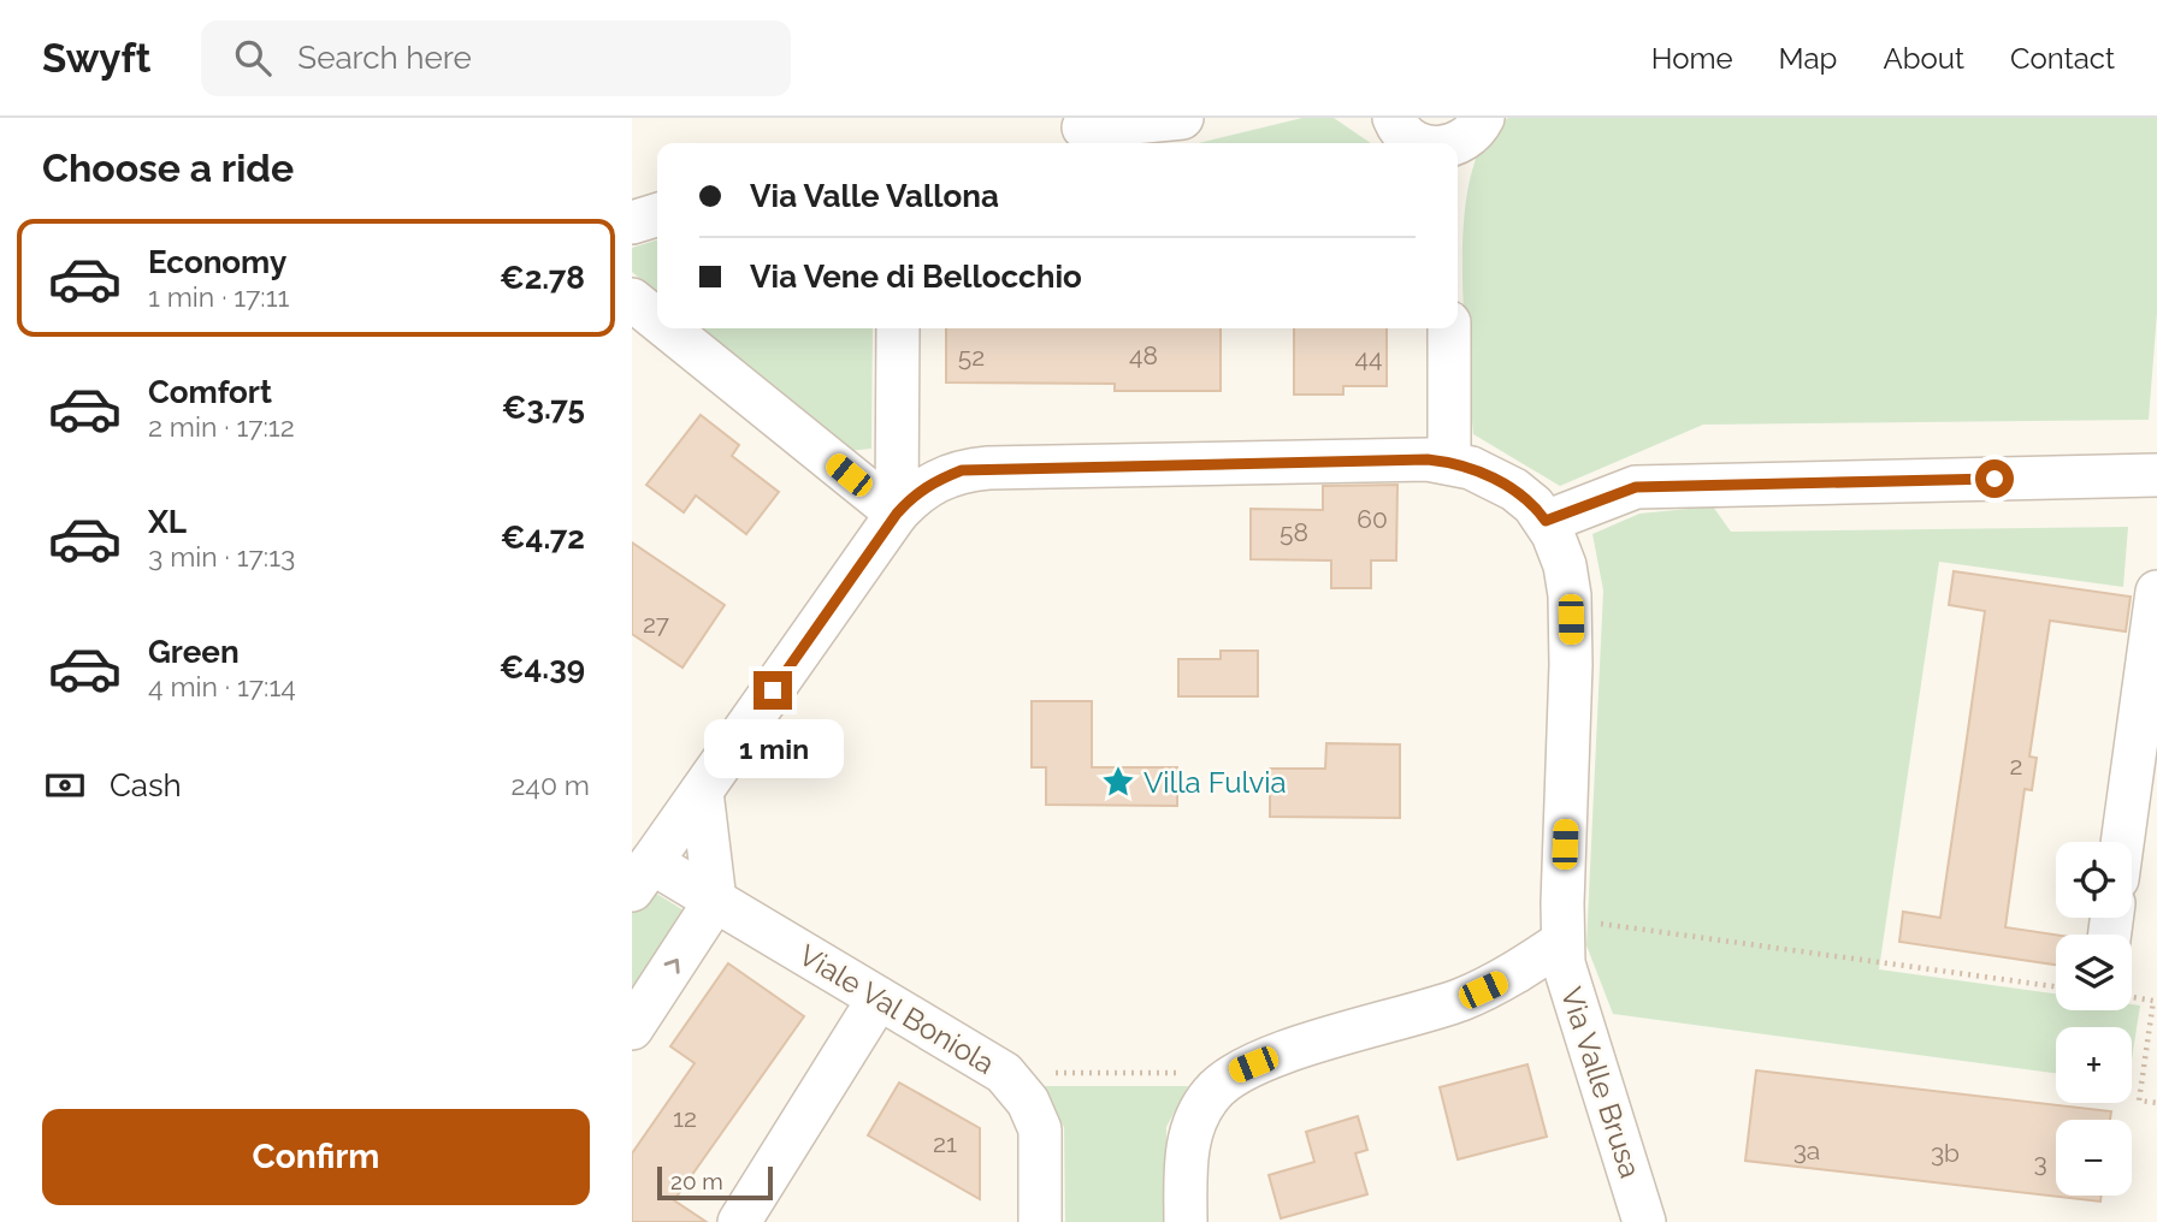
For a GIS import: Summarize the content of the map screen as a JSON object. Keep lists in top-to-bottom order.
{
  "streets": {
    "street": ["Viale Val Boniola", "Via Valle Brusa"]
  },
  "places": {
    "place": ["Villa Fulvia"]
  },
  "house_numbers": [
    "48",
    "52",
    "44",
    "60",
    "58",
    "27",
    "2",
    "12",
    "21",
    "3a",
    "3b",
    "3"
  ],
  "scale_bar": "20 m",
  "page": {
    "header": "Swyft",
    "search": "Search here",
    "nav": [
      "Home",
      "Map",
      "About",
      "Contact"
    ],
    "heading": "Choose a ride",
    "banner": ["Via Valle Vallona", "Via Vene di Bellocchio"],
    "list": [
      {
        "name": "Economy",
        "note": "1 min · 17:11",
        "value": "€2.78"
      },
      {
        "name": "Comfort",
        "note": "2 min · 17:12",
        "value": "€3.75"
      },
      {
        "name": "XL",
        "note": "3 min · 17:13",
        "value": "€4.72"
      },
      {
        "name": "Green",
        "note": "4 min · 17:14",
        "value": "€4.39"
      }
    ],
    "bubble": "1 min",
    "pay": ["Cash", "240 m"],
    "map_buttons": ["+", "−"],
    "buttons": "Confirm",
    "scale": "20 m"
  }
}
